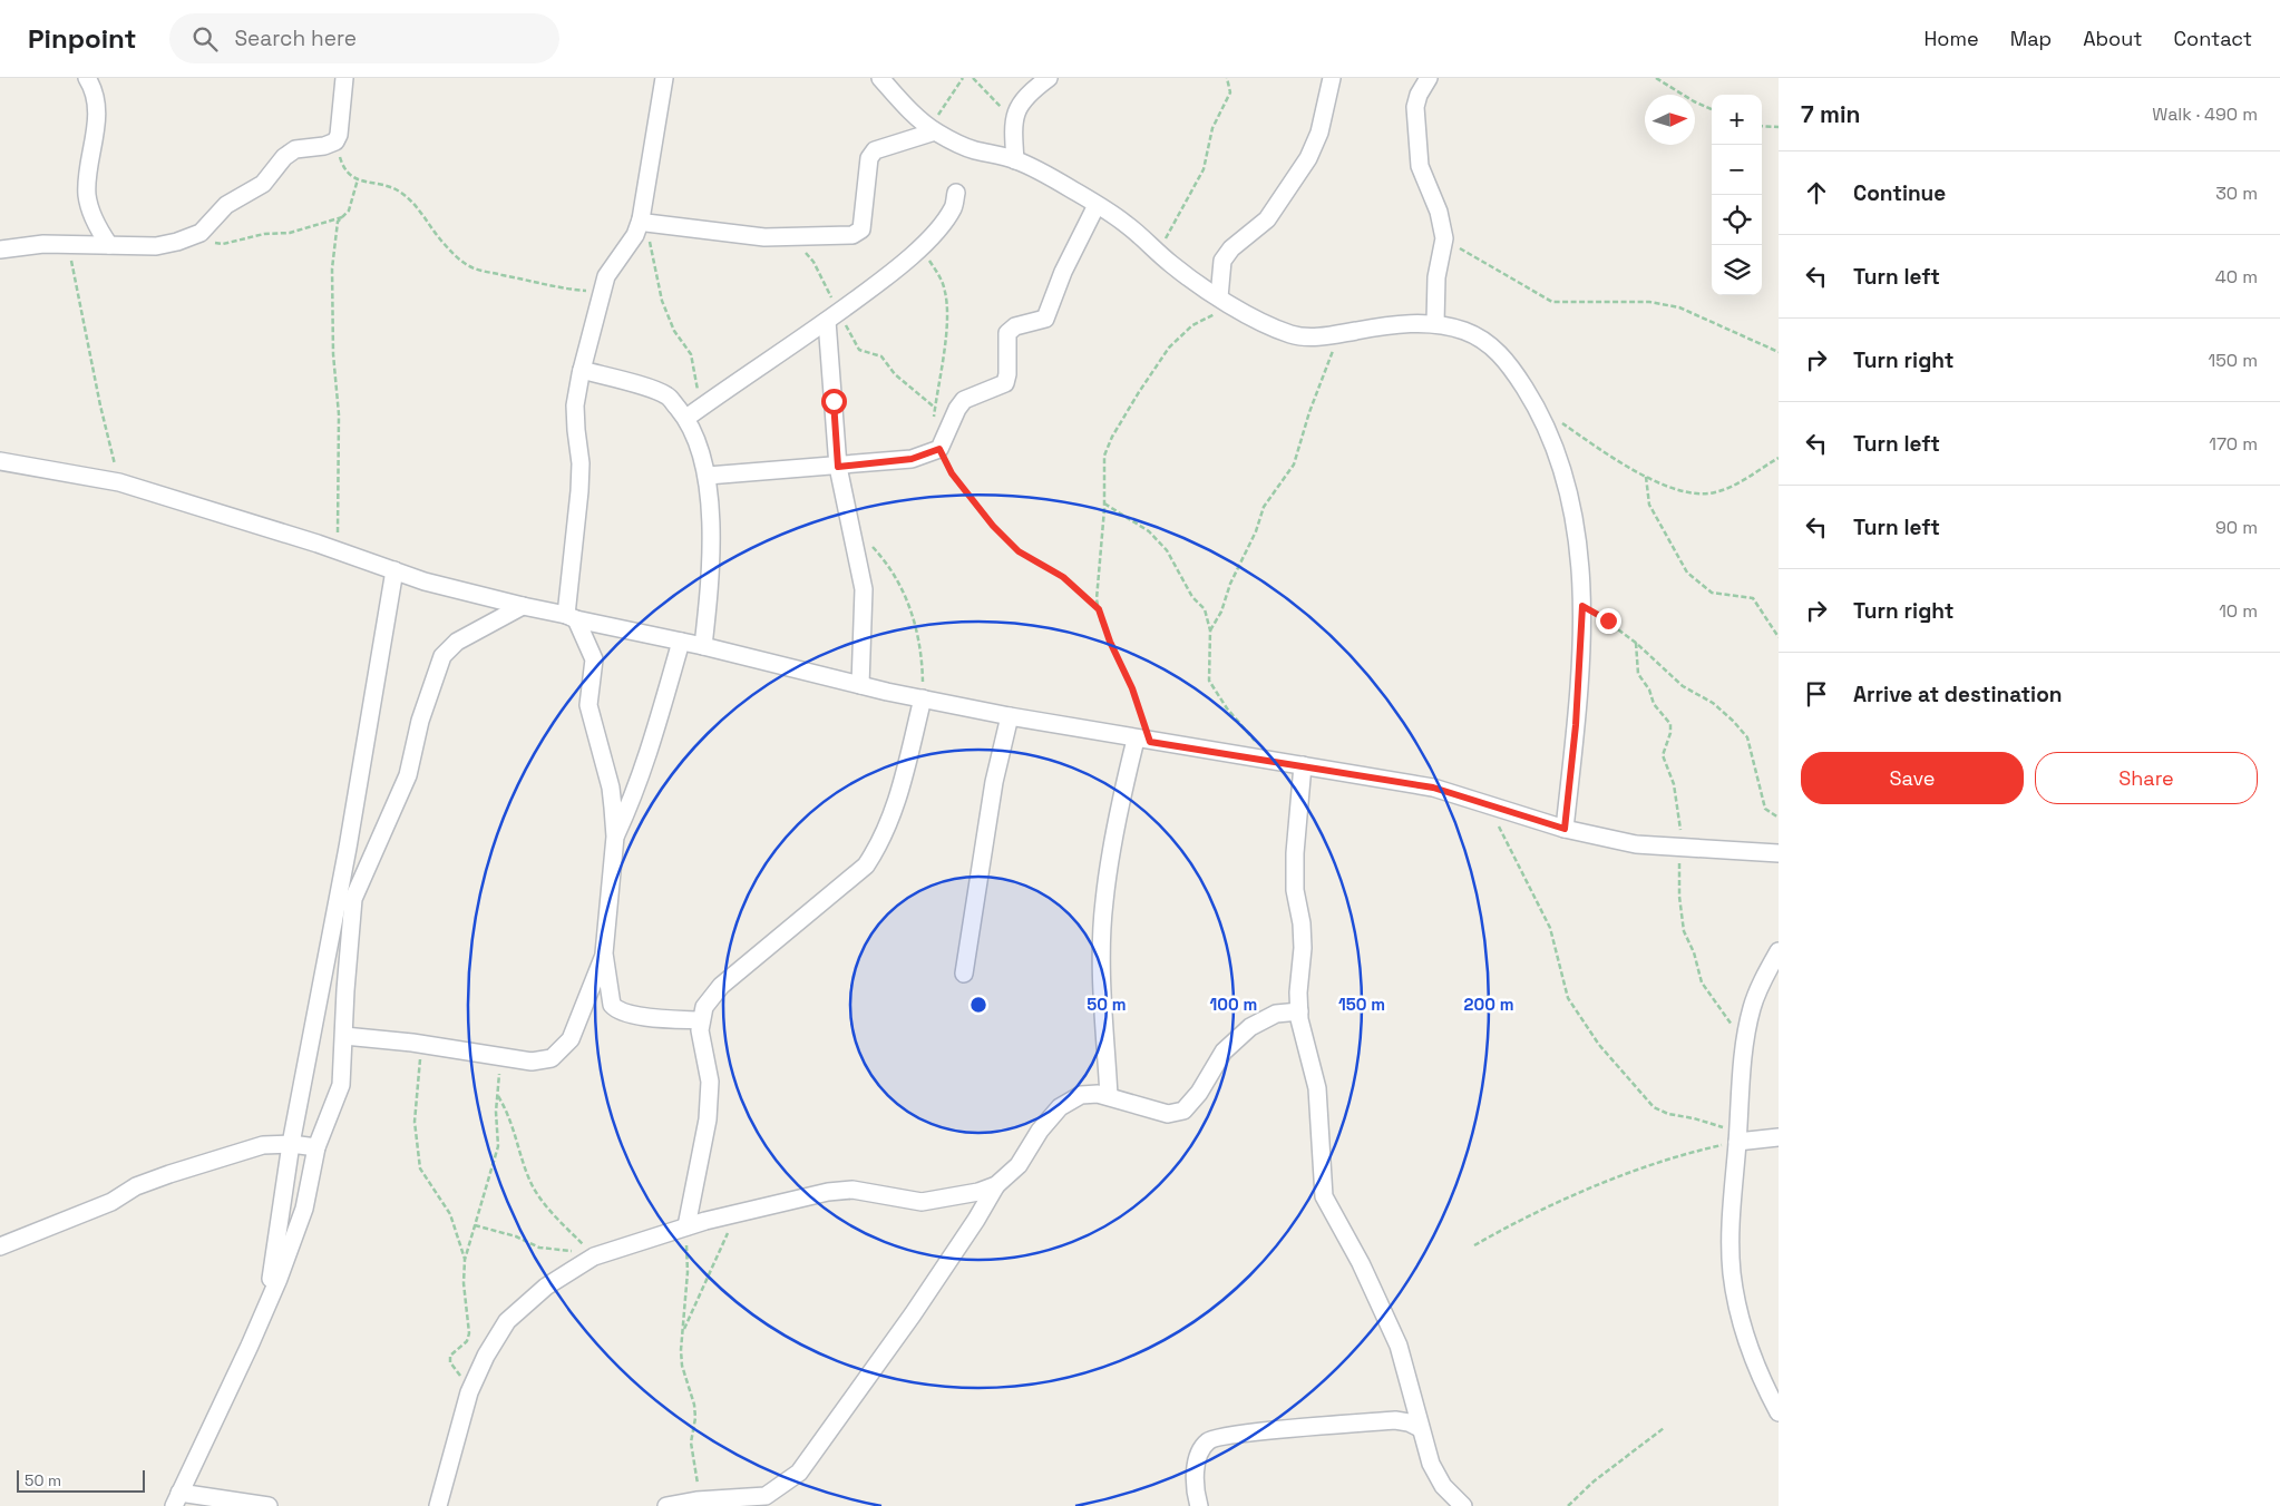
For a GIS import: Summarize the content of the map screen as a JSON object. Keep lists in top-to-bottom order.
{
  "scale_bar": "50 m",
  "north": "right",
  "page": {
    "header": "Pinpoint",
    "search": "Search here",
    "nav": [
      "Home",
      "Map",
      "About",
      "Contact"
    ],
    "heading": ["7 min", "Walk · 490 m"],
    "map_buttons": ["+", "−"],
    "list": [
      ["Continue", "30 m"],
      ["Turn left", "40 m"],
      ["Turn right", "150 m"],
      ["Turn left", "170 m"],
      ["Turn left", "90 m"],
      ["Turn right", "10 m"],
      "Arrive at destination"
    ],
    "buttons": ["Save", "Share"],
    "scale": "50 m"
  },
  "rings": [
    "50 m",
    "100 m",
    "150 m",
    "200 m"
  ]
}
